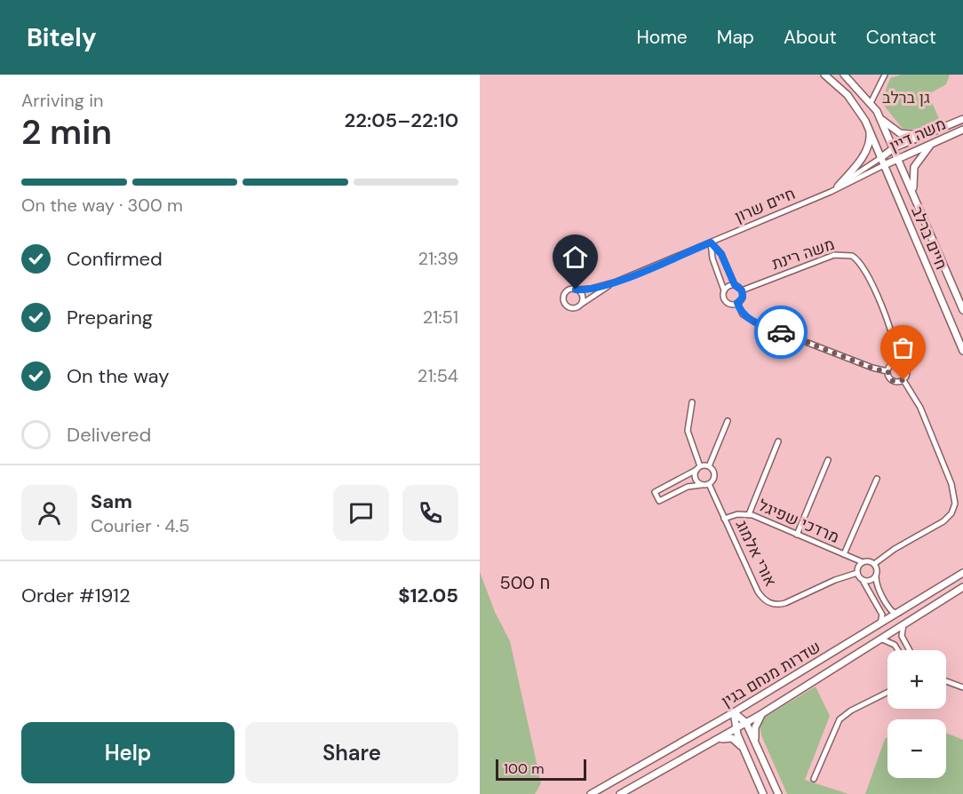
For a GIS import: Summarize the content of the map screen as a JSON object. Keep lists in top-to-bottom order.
{
  "streets": {
    "street": [
      "משה דיין",
      "חיים שרון",
      "חיים ברלב",
      "משה רינת",
      "מרדכי שפיגל",
      "אורי אלמוג",
      "שדרות מנחם בגין"
    ]
  },
  "crossings": [
    ["משה דיין", "חיים שרון"],
    ["משה דיין", "חיים ברלב"],
    ["חיים שרון", "חיים ברלב"],
    ["מרדכי שפיגל", "אורי אלמוג"]
  ],
  "districts": ["ח 500"],
  "parks": ["גן ברלב"],
  "scale_bar": "100 m",
  "page": {
    "header": "Bitely",
    "nav": [
      "Home",
      "Map",
      "About",
      "Contact"
    ],
    "heading": ["2 min", "Arriving in", "22:05–22:10"],
    "panel": [
      "Sam",
      "Courier · 4.5",
      "Order #1912",
      "$12.05"
    ],
    "bar": "On the way · 300 m",
    "list": [
      ["Confirmed", "21:39"],
      ["Preparing", "21:51"],
      ["On the way", "21:54"],
      "Delivered"
    ],
    "map_buttons": ["+", "−"],
    "buttons": ["Help", "Share"],
    "scale": "100 m"
  }
}
